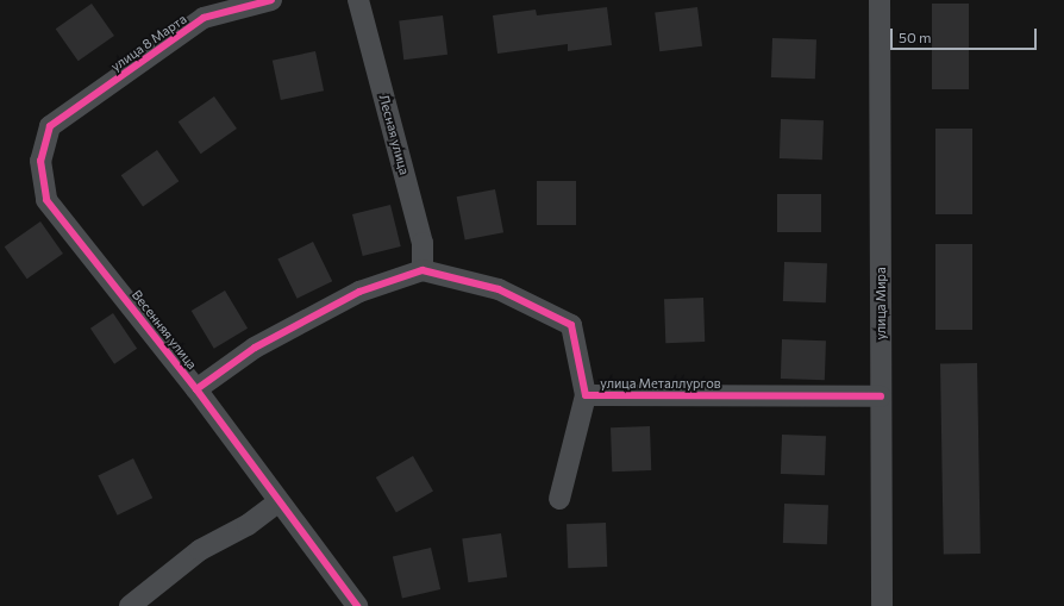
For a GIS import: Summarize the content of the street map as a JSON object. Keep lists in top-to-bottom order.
{
  "streets": {
    "street": [
      "улица 8 Марта",
      "Лесная улица",
      "улица Мира",
      "Весенняя улица",
      "улица Металлургов"
    ]
  },
  "crossings": [
    ["улица 8 Марта", "Весенняя улица"],
    ["Лесная улица", "улица Металлургов"],
    ["улица Мира", "улица Металлургов"]
  ],
  "scale_bar": "50 m"
}
